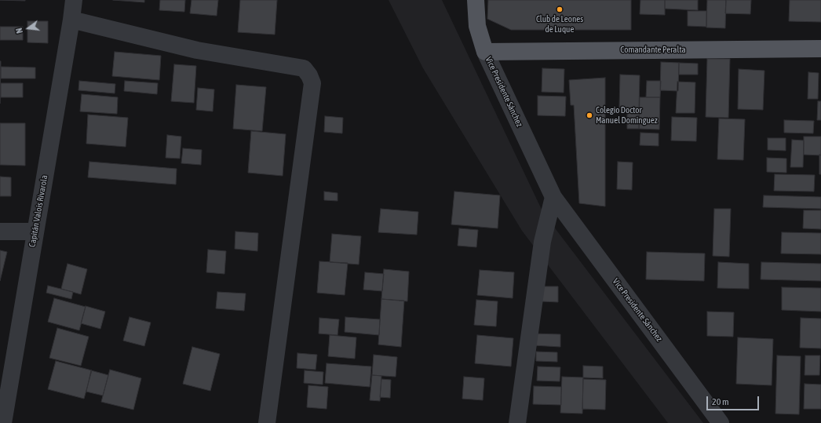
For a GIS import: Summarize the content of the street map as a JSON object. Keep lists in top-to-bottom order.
{
  "streets": {
    "main road": ["Comandante Peralta", "Vice Presidente Sánchez"],
    "street": ["Capitán Valois Rivarola"]
  },
  "crossings": [
    ["Comandante Peralta", "Vice Presidente Sánchez"]
  ],
  "places": ["Club de Leones de Luque", "Colegio Doctor Manuel Dominguez"],
  "scale_bar": "20 m",
  "north": "left"
}
